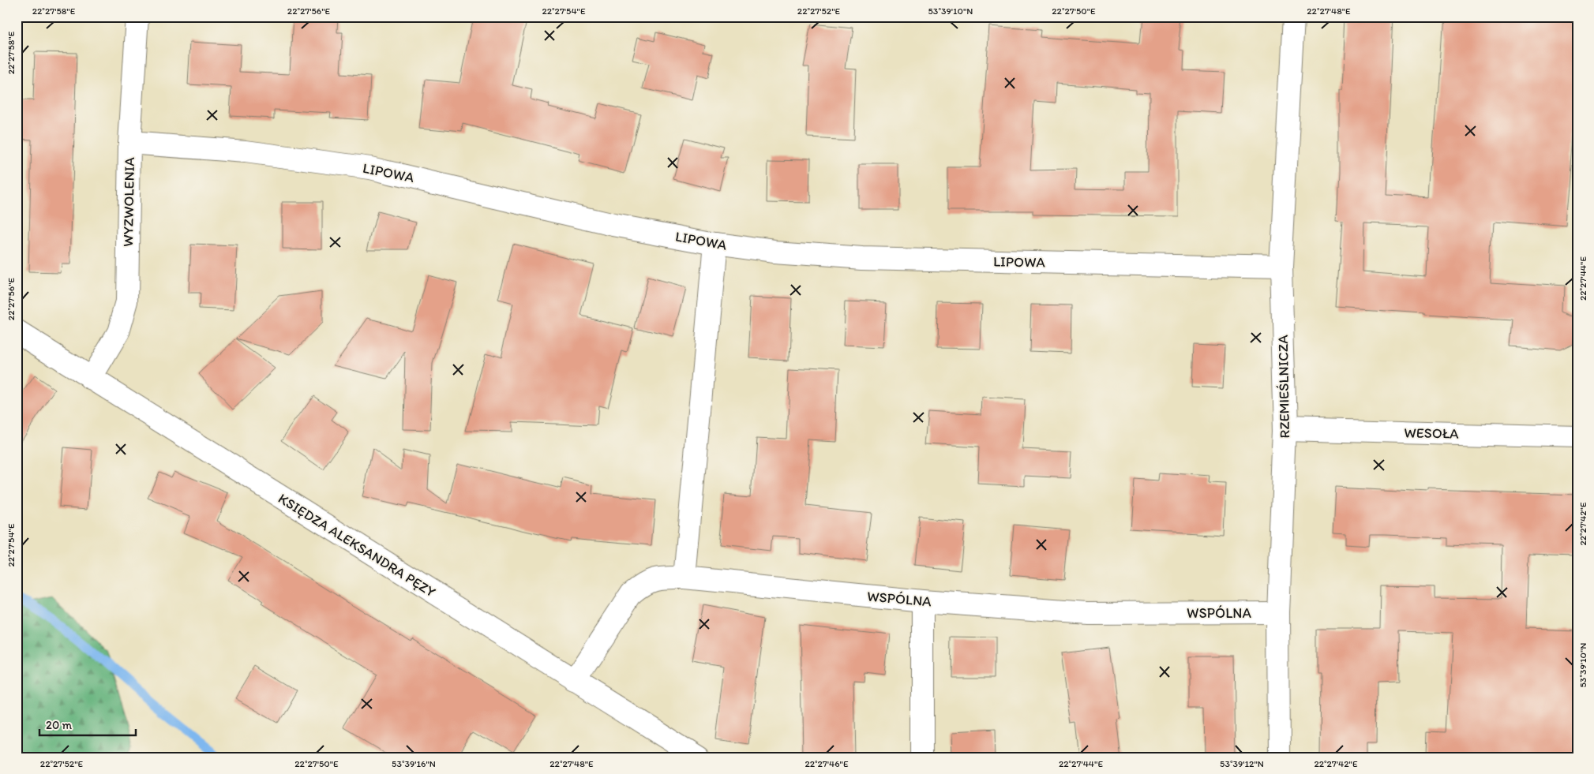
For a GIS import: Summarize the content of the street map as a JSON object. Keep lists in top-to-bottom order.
{
  "streets": {
    "street": [
      "LIPOWA",
      "WYZWOLENIA",
      "RZEMIEŚLNICZA",
      "WESOŁA",
      "KSIĘDZA ALEKSANDRA PĘZY",
      "WSPÓLNA"
    ]
  },
  "crossings": [
    ["LIPOWA", "WYZWOLENIA"],
    ["LIPOWA", "RZEMIEŚLNICZA"],
    ["WYZWOLENIA", "KSIĘDZA ALEKSANDRA PĘZY"],
    ["RZEMIEŚLNICZA", "WESOŁA"],
    ["RZEMIEŚLNICZA", "WSPÓLNA"],
    ["KSIĘDZA ALEKSANDRA PĘZY", "WSPÓLNA"]
  ],
  "scale_bar": "20 m",
  "coordinates": [
    "22°27'58\"E",
    "22°27'56\"E",
    "22°27'54\"E",
    "22°27'52\"E",
    "53°39'10\"N",
    "22°27'50\"E",
    "22°27'48\"E",
    "22°27'44\"E",
    "22°27'42\"E",
    "53°39'16\"N",
    "22°27'46\"E",
    "53°39'12\"N"
  ]
}
